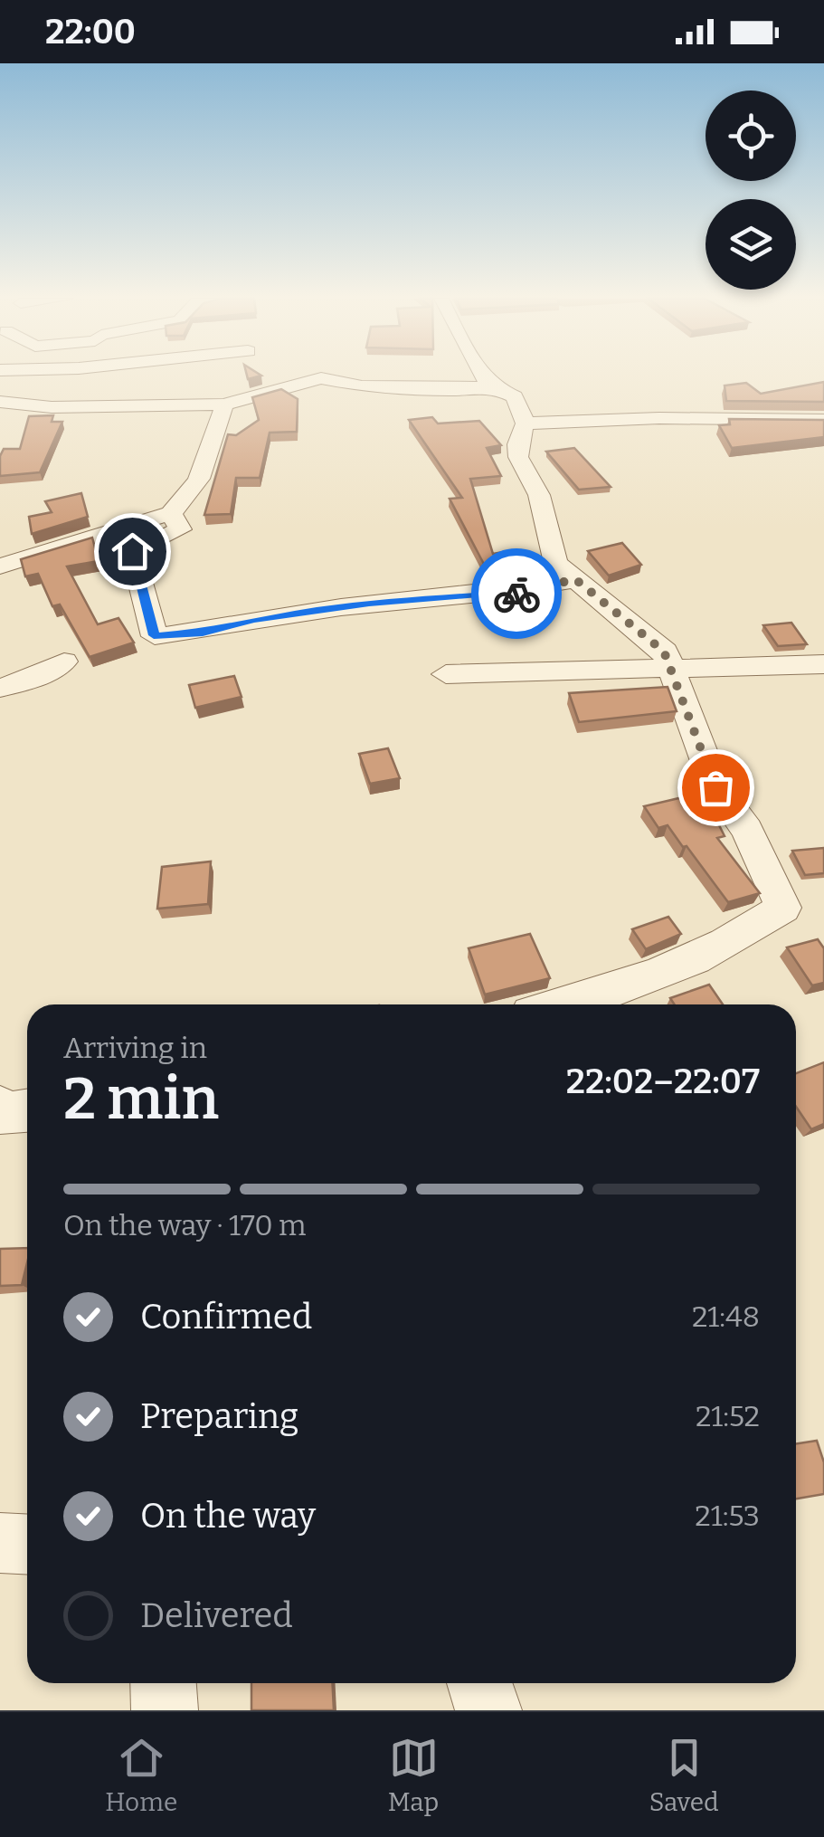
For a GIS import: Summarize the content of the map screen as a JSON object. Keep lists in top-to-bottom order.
{
  "page": {
    "status": "22:00",
    "heading": ["2 min", "Arriving in", "22:02–22:07"],
    "bar": "On the way · 170 m",
    "list": [
      ["Confirmed", "21:48"],
      ["Preparing", "21:52"],
      ["On the way", "21:53"],
      "Delivered"
    ],
    "tabs": ["Home", "Map", "Saved"]
  }
}
